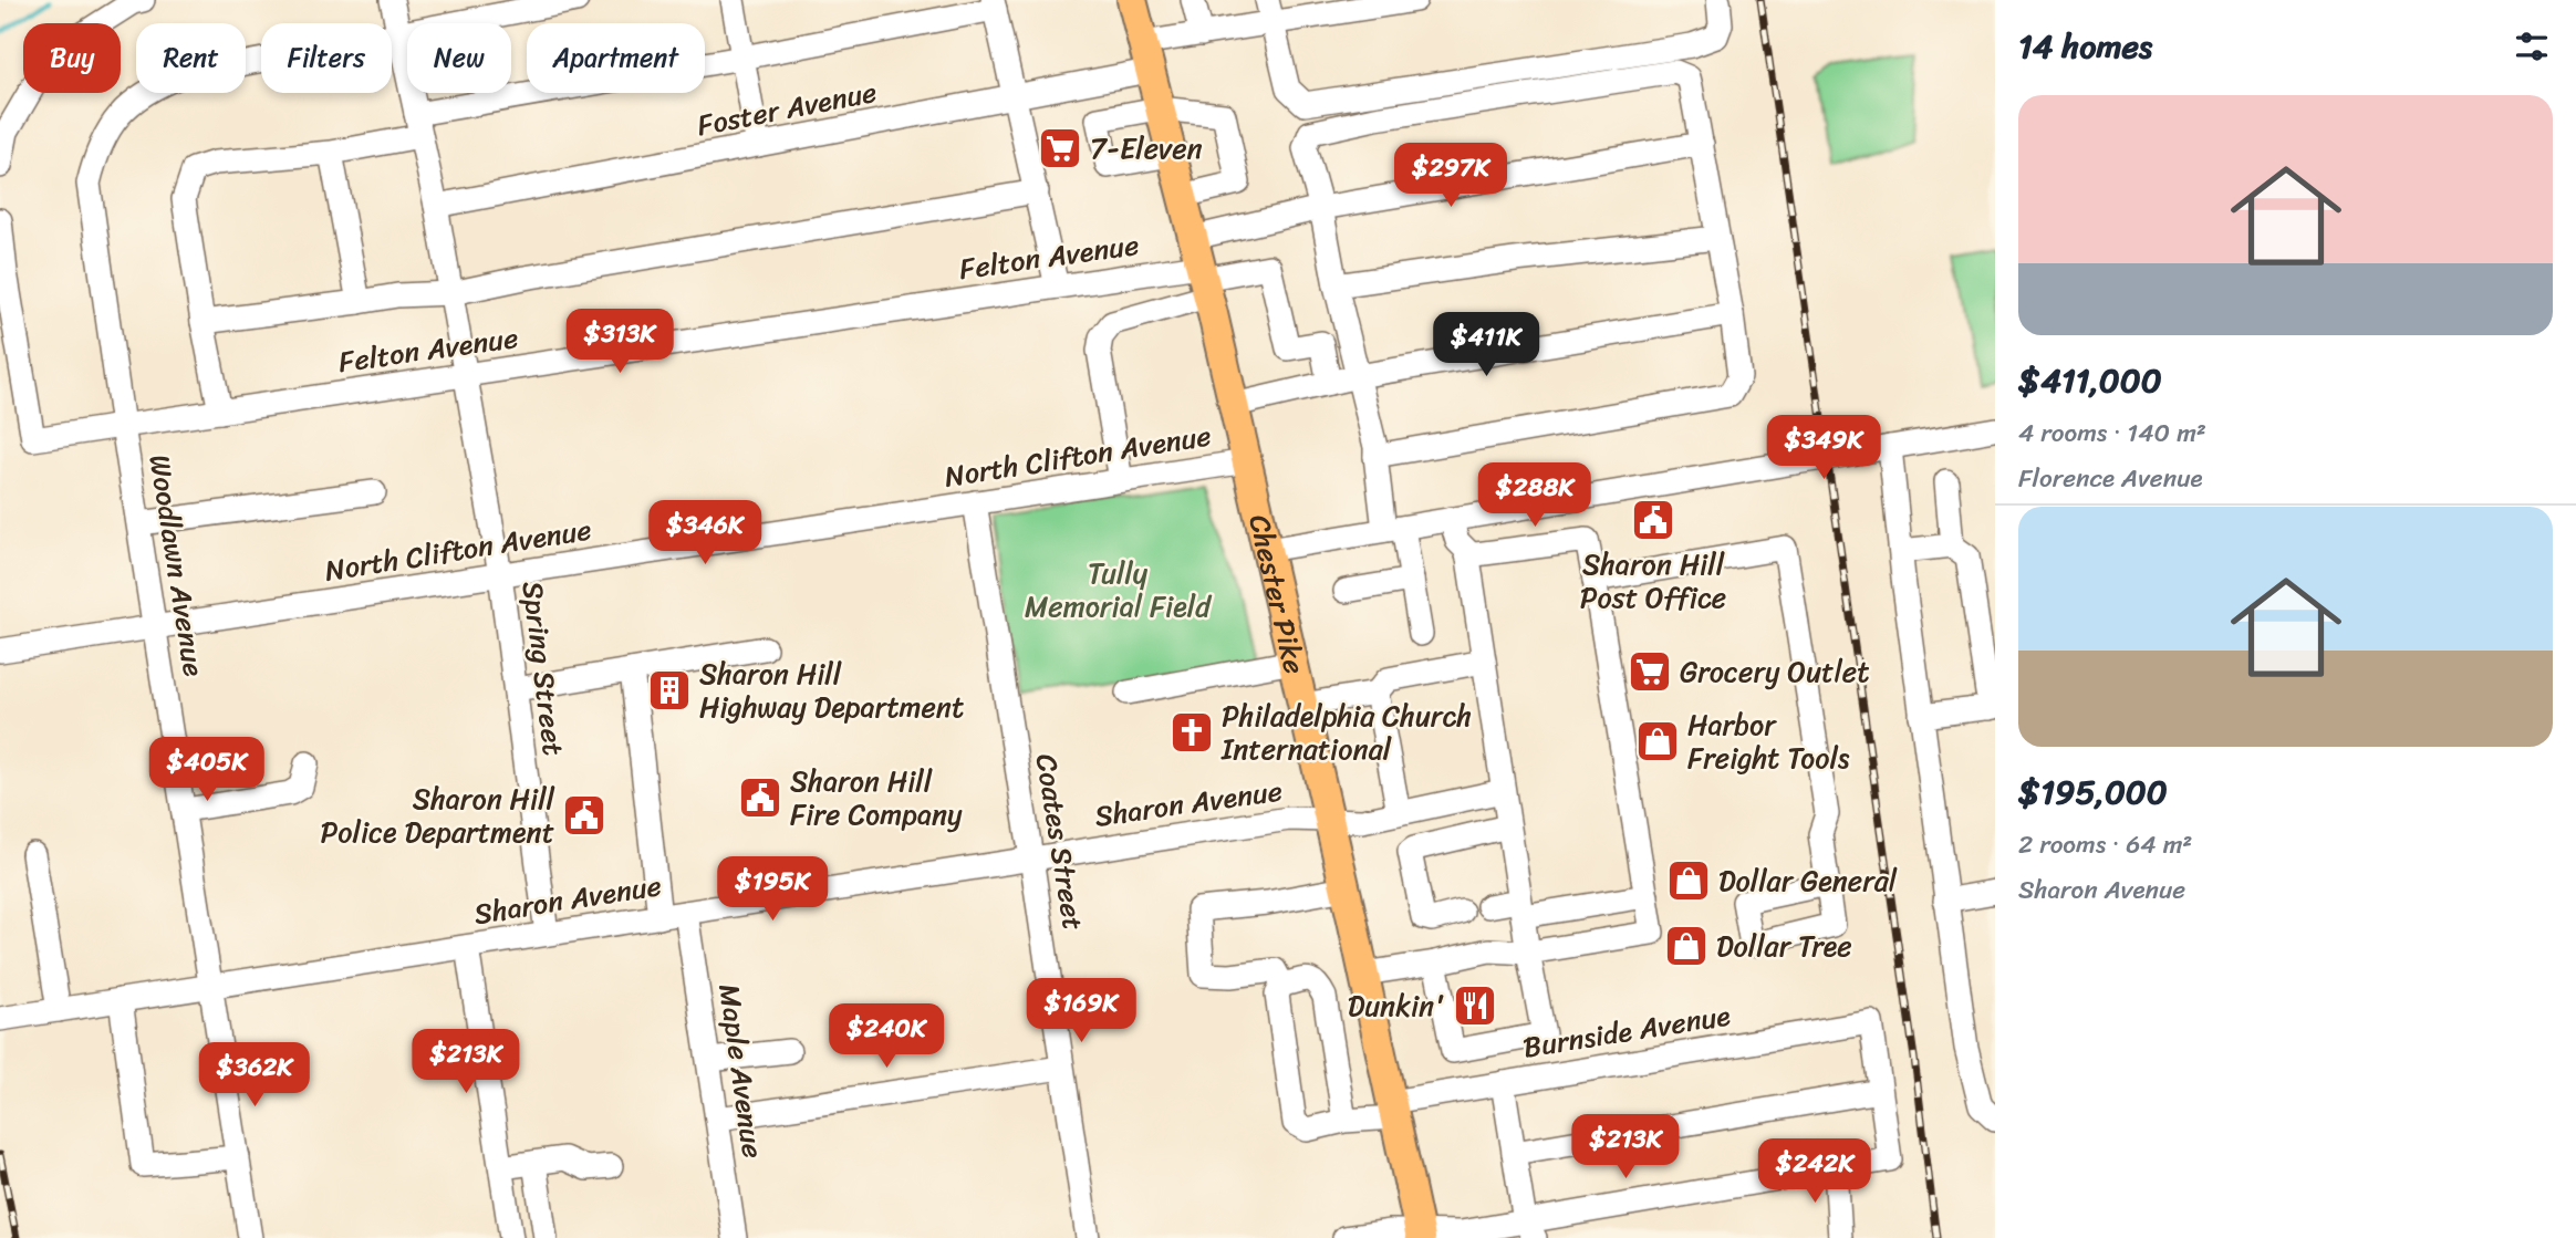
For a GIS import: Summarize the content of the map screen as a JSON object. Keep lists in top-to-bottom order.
{
  "streets": {
    "main road": ["Chester Pike"],
    "street": [
      "Foster Avenue",
      "Felton Avenue",
      "North Clifton Avenue",
      "Woodlawn Avenue",
      "Spring Street",
      "Sharon Avenue",
      "Coates Street",
      "Burnside Avenue",
      "Maple Avenue"
    ]
  },
  "crossings": [
    ["Foster Avenue", "Chester Pike"],
    ["Foster Avenue", "Spring Street"],
    ["Felton Avenue", "Woodlawn Avenue"],
    ["Felton Avenue", "Chester Pike"],
    ["Felton Avenue", "Spring Street"],
    ["North Clifton Avenue", "Woodlawn Avenue"],
    ["North Clifton Avenue", "Chester Pike"],
    ["North Clifton Avenue", "Spring Street"],
    ["North Clifton Avenue", "Coates Street"],
    ["Woodlawn Avenue", "Spring Street"],
    ["Woodlawn Avenue", "Sharon Avenue"],
    ["Chester Pike", "Sharon Avenue"],
    ["Chester Pike", "Burnside Avenue"],
    ["Spring Street", "Sharon Avenue"],
    ["Sharon Avenue", "Coates Street"],
    ["Sharon Avenue", "Maple Avenue"]
  ],
  "parks": ["Tully Memorial Field"],
  "places": {
    "supermarket": ["7-Eleven", "Grocery Outlet"],
    "public building": ["Sharon Hill Post Office", "Sharon Hill Fire Company", "Sharon Hill Police Department"],
    "building": ["Sharon Hill Highway Department"],
    "church": ["Philadelphia Church International"],
    "shop": ["Harbor Freight Tools", "Dollar General", "Dollar Tree"],
    "restaurant": ["Dunkin'"]
  },
  "page": {
    "heading": "14 homes",
    "chip": [
      "Buy",
      "Rent",
      "Filters",
      "New",
      "Apartment"
    ],
    "list": [
      {
        "name": "$411,000",
        "note": "4 rooms · 140 m² · Florence Avenue"
      },
      {
        "name": "$195,000",
        "note": "2 rooms · 64 m² · Sharon Avenue"
      }
    ],
    "price": [
      "$297K",
      "$313K",
      "$411K",
      "$349K",
      "$288K",
      "$346K",
      "$405K",
      "$195K",
      "$169K",
      "$240K",
      "$213K",
      "$362K",
      "$213K",
      "$242K"
    ]
  }
}
